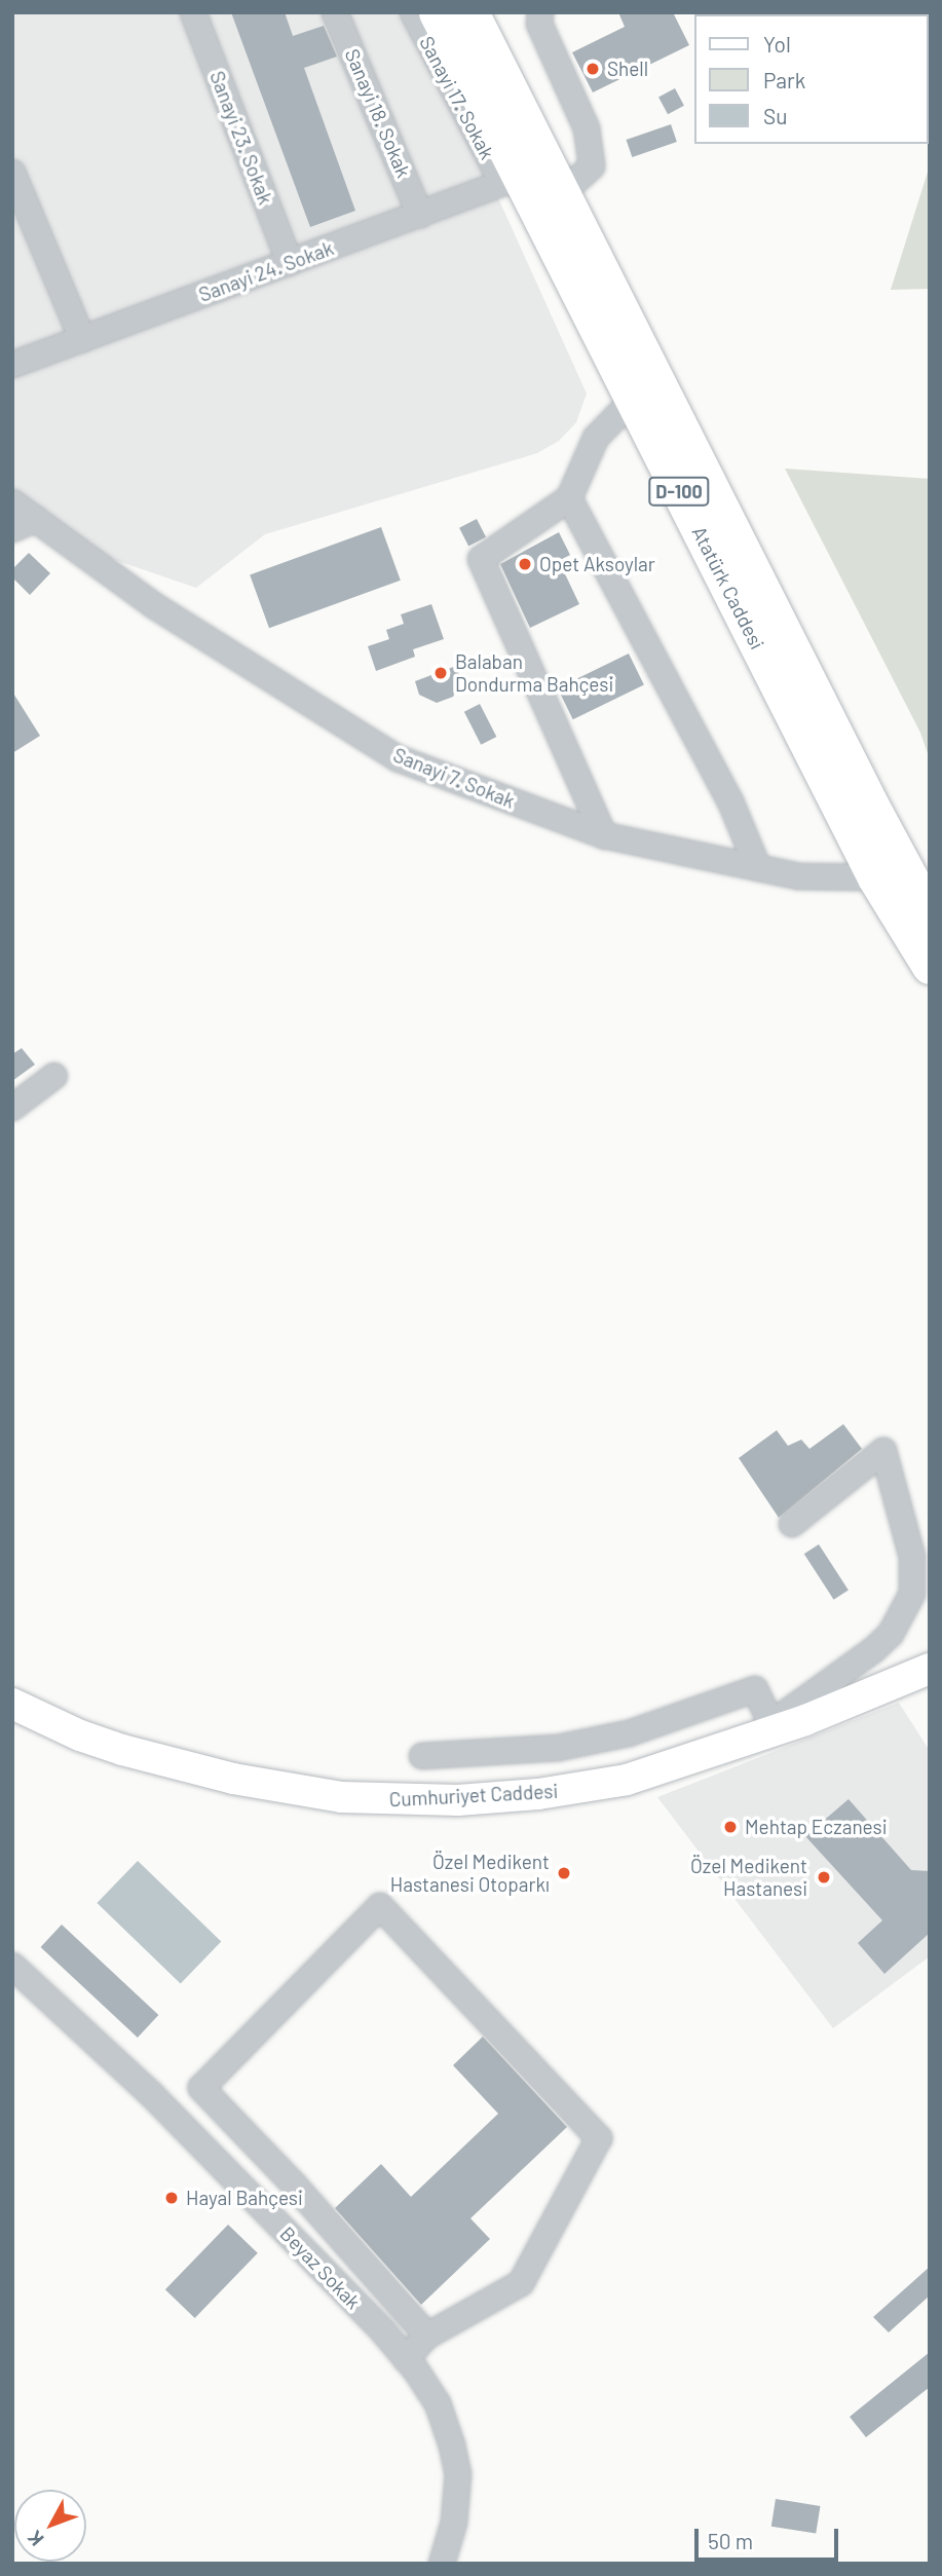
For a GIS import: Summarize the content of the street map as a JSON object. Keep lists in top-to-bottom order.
{
  "streets": {
    "highway": ["D-100", "Atatürk Caddesi"],
    "main road": ["Cumhuriyet Caddesi"],
    "street": [
      "Sanayi 17. Sokak",
      "Sanayi 18. Sokak",
      "Sanayi 23. Sokak",
      "Sanayi 24. Sokak",
      "Sanayi 7. Sokak",
      "Beyaz Sokak"
    ]
  },
  "crossings": [
    ["Sanayi 17. Sokak", "Sanayi 24. Sokak"],
    ["Sanayi 17. Sokak", "Atatürk Caddesi"],
    ["Sanayi 18. Sokak", "Sanayi 24. Sokak"],
    ["Sanayi 23. Sokak", "Sanayi 24. Sokak"],
    ["Sanayi 24. Sokak", "Atatürk Caddesi"],
    ["Atatürk Caddesi", "Sanayi 7. Sokak"]
  ],
  "places": [
    "Shell",
    "Opet Aksoylar",
    "Balaban Dondurma Bahçesi",
    "Mehtap Eczanesi",
    "Özel Medikent Hastanesi Otoparkı",
    "Özel Medikent Hastanesi",
    "Hayal Bahçesi"
  ],
  "legend": ["Yol", "Park", "Su"],
  "scale_bar": "50 m",
  "north": "bottom left"
}
